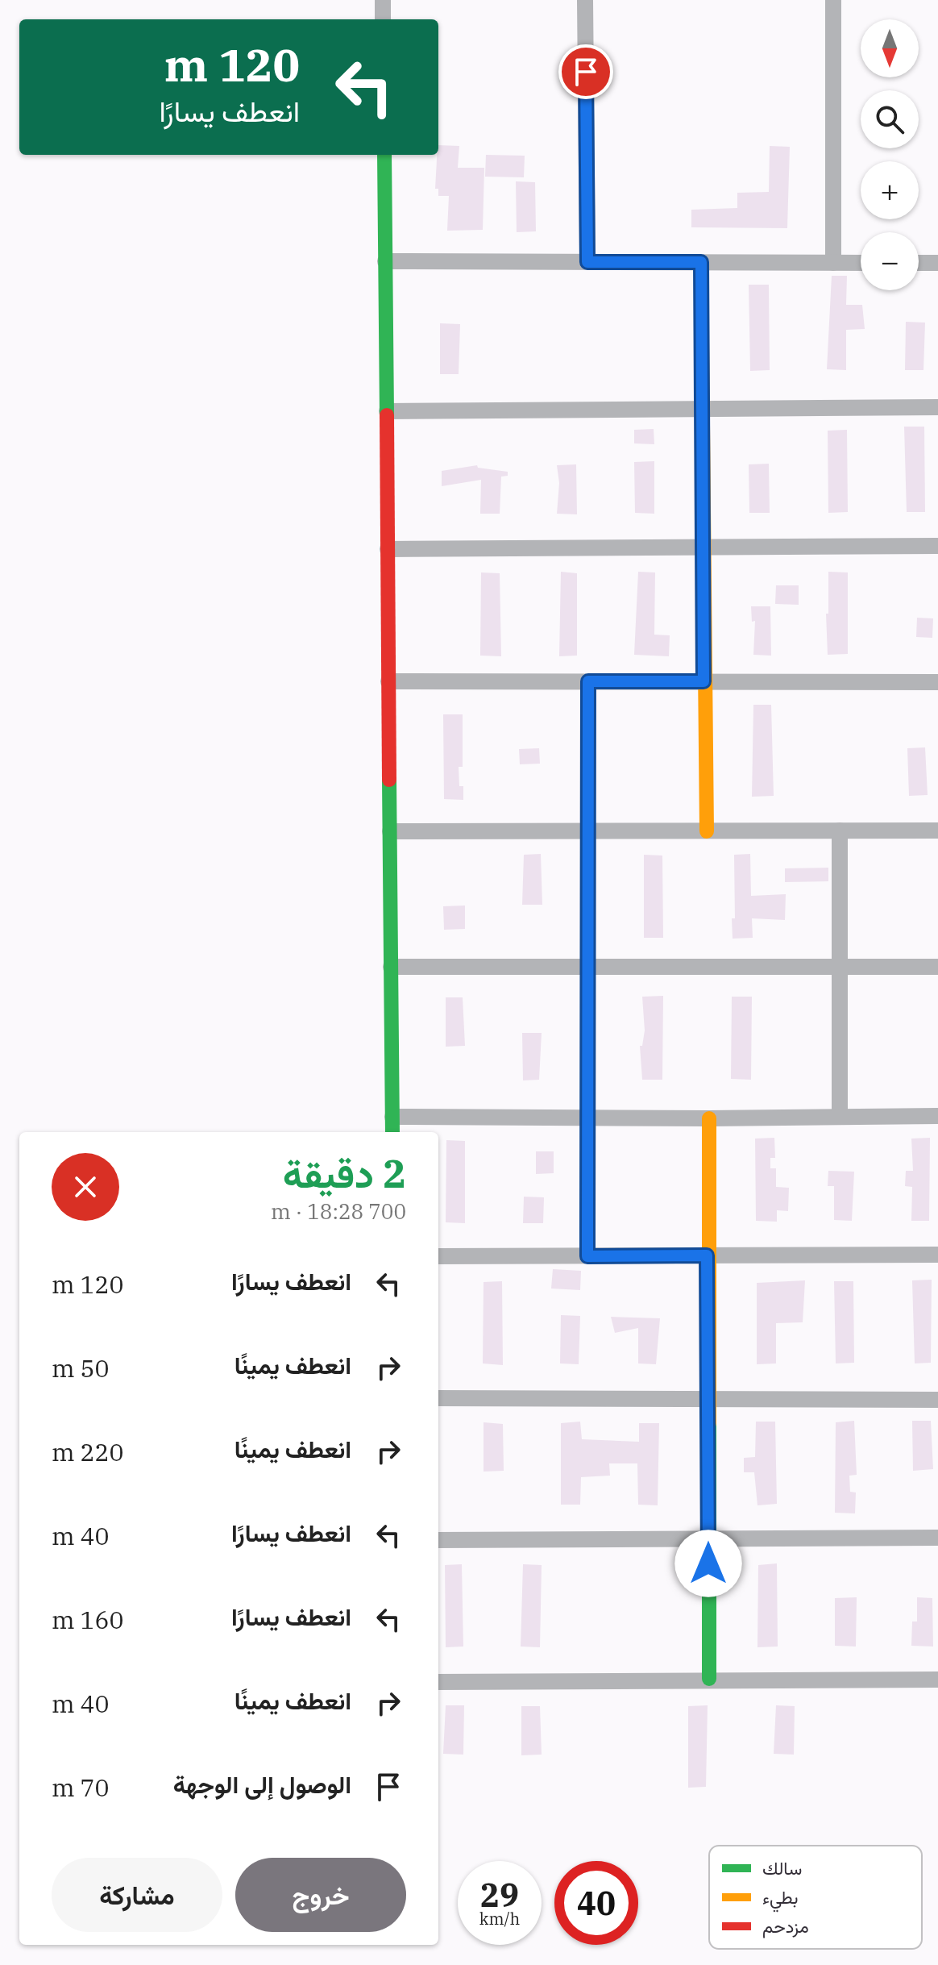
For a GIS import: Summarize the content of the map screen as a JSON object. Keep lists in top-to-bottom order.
{
  "legend": ["سالك", "بطيء", "مزدحم"],
  "north": "bottom",
  "page": {
    "map_buttons": ["+", "−"],
    "turn": ["120 m", "انعطف يسارًا"],
    "heading": ["2 دقيقة", "700 m · 18:28"],
    "list": [
      {
        "name": "انعطف يسارًا",
        "value": "120 m"
      },
      {
        "name": "انعطف يمينًا",
        "value": "50 m"
      },
      {
        "name": "انعطف يمينًا",
        "value": "220 m"
      },
      {
        "name": "انعطف يسارًا",
        "value": "40 m"
      },
      {
        "name": "انعطف يسارًا",
        "value": "160 m"
      },
      {
        "name": "انعطف يمينًا",
        "value": "40 m"
      },
      {
        "name": "الوصول إلى الوجهة",
        "value": "70 m"
      }
    ],
    "buttons": ["خروج", "مشاركة"],
    "speed": "29 km/h",
    "limit": "40"
  }
}
